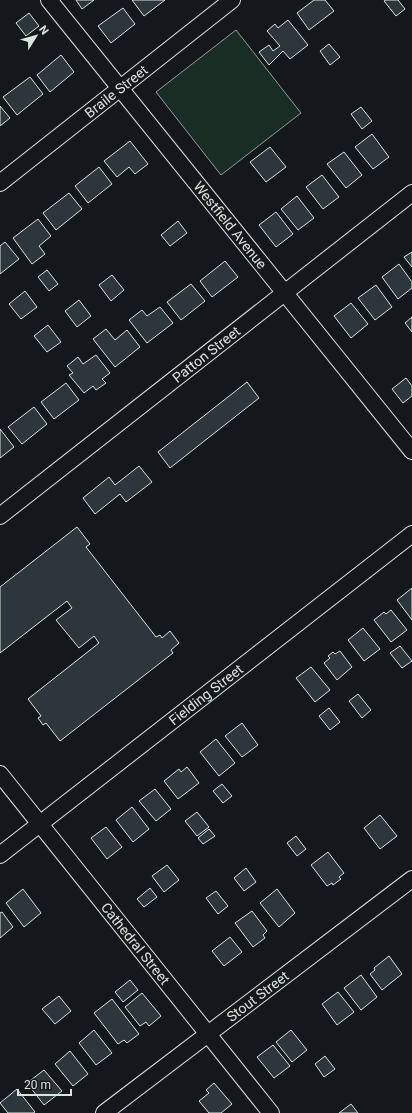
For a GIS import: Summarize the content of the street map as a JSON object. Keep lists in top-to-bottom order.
{
  "streets": {
    "street": [
      "Braile Street",
      "Westfield Avenue",
      "Patton Street",
      "Fielding Street",
      "Cathedral Street",
      "Stout Street"
    ]
  },
  "crossings": [
    ["Braile Street", "Westfield Avenue"],
    ["Westfield Avenue", "Patton Street"],
    ["Fielding Street", "Cathedral Street"],
    ["Cathedral Street", "Stout Street"]
  ],
  "scale_bar": "20 m",
  "north": "top right"
}
